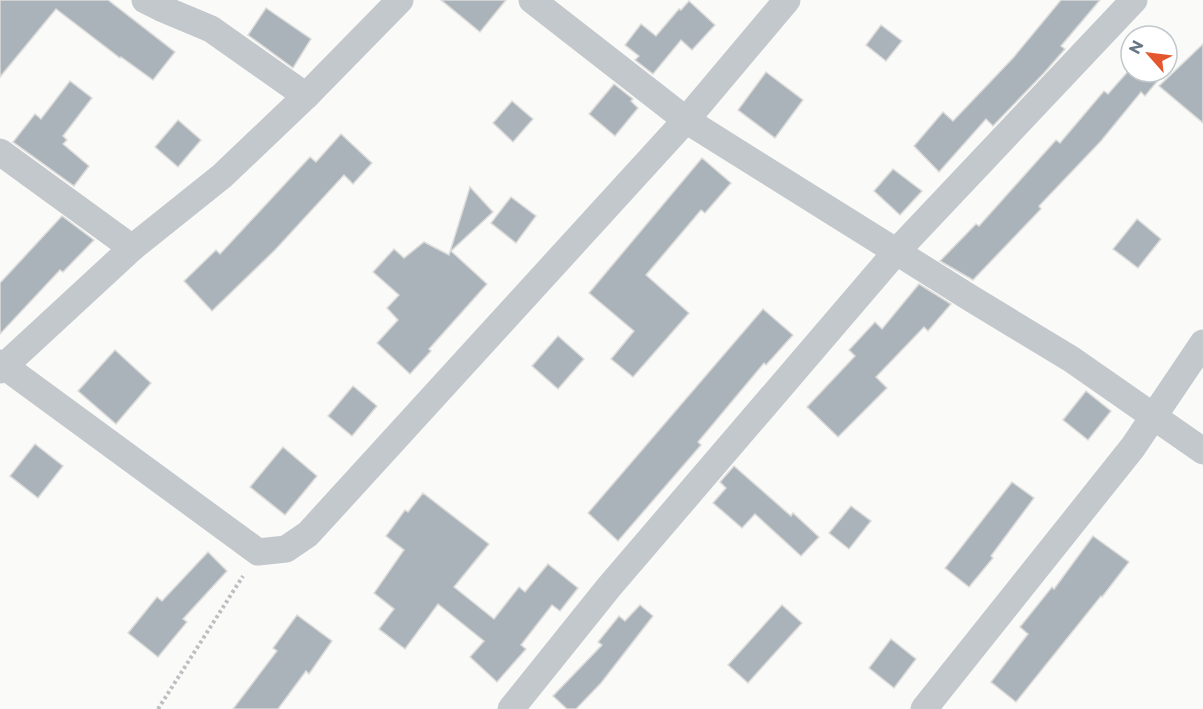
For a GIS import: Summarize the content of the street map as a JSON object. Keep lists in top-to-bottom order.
{
  "north": "top left"
}
